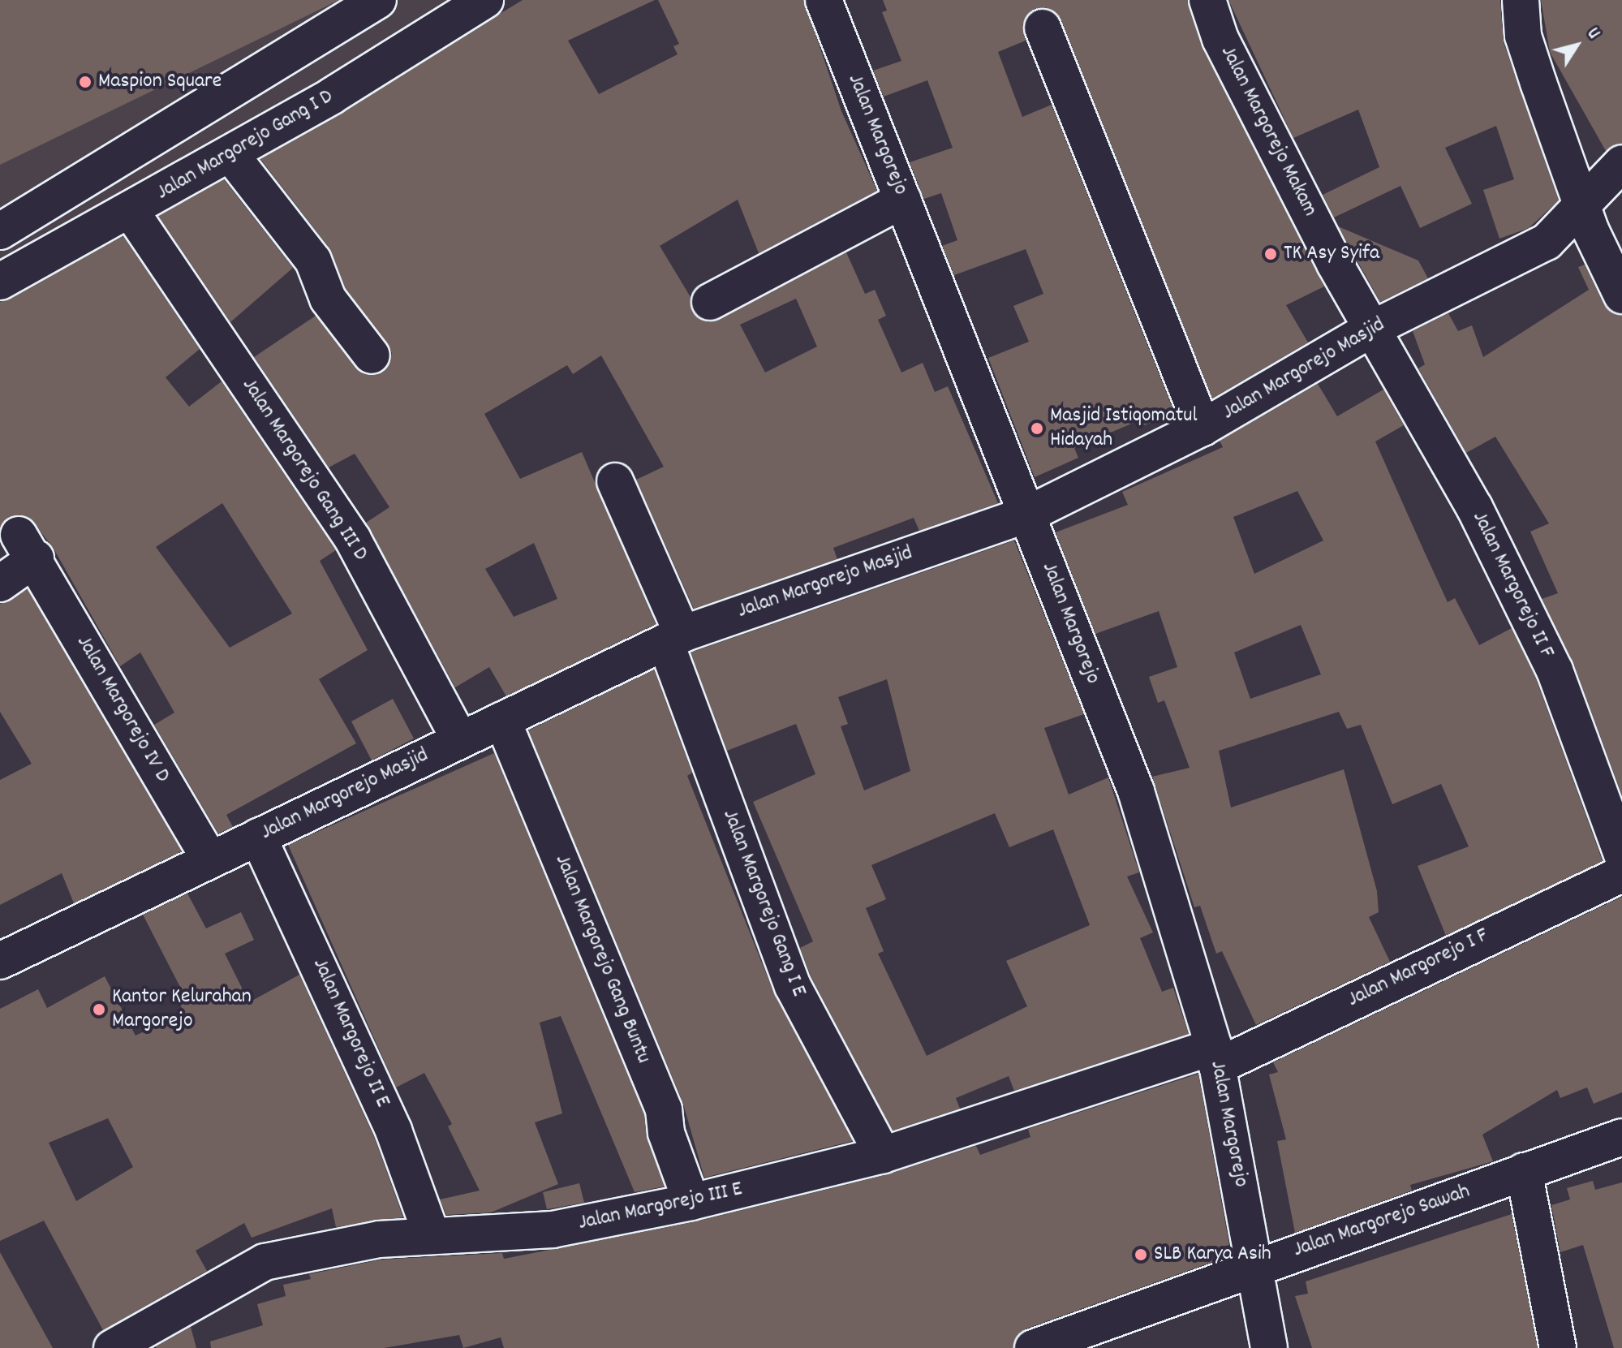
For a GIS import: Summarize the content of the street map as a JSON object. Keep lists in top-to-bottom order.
{
  "streets": {
    "street": [
      "Jalan Margorejo Makam",
      "Jalan Margorejo",
      "Jalan Margorejo Gang I D",
      "Jalan Margorejo Masjid",
      "Jalan Margorejo Gang III D",
      "Jalan Margorejo II F",
      "Jalan Margorejo IV D",
      "Jalan Margorejo Gang I E",
      "Jalan Margorejo Gang Buntu",
      "Jalan Margorejo I F",
      "Jalan Margorejo II E",
      "Jalan Margorejo III E",
      "Jalan Margorejo Sawah"
    ]
  },
  "crossings": [
    ["Jalan Margorejo Makam", "Jalan Margorejo Masjid"],
    ["Jalan Margorejo Makam", "Jalan Margorejo II F"],
    ["Jalan Margorejo", "Jalan Margorejo Masjid"],
    ["Jalan Margorejo", "Jalan Margorejo I F"],
    ["Jalan Margorejo", "Jalan Margorejo III E"],
    ["Jalan Margorejo", "Jalan Margorejo Sawah"],
    ["Jalan Margorejo Gang I D", "Jalan Margorejo Gang III D"],
    ["Jalan Margorejo Masjid", "Jalan Margorejo Gang III D"],
    ["Jalan Margorejo Masjid", "Jalan Margorejo II F"],
    ["Jalan Margorejo Masjid", "Jalan Margorejo IV D"],
    ["Jalan Margorejo Masjid", "Jalan Margorejo Gang I E"],
    ["Jalan Margorejo Masjid", "Jalan Margorejo Gang Buntu"],
    ["Jalan Margorejo Masjid", "Jalan Margorejo II E"],
    ["Jalan Margorejo Gang I E", "Jalan Margorejo III E"],
    ["Jalan Margorejo Gang Buntu", "Jalan Margorejo III E"],
    ["Jalan Margorejo I F", "Jalan Margorejo III E"],
    ["Jalan Margorejo II E", "Jalan Margorejo III E"]
  ],
  "places": [
    "Maspion Square",
    "TK Asy Syifa",
    "Masjid Istiqomatul Hidayah",
    "Kantor Kelurahan Margorejo",
    "SLB Karya Asih"
  ],
  "north": "top right"
}
